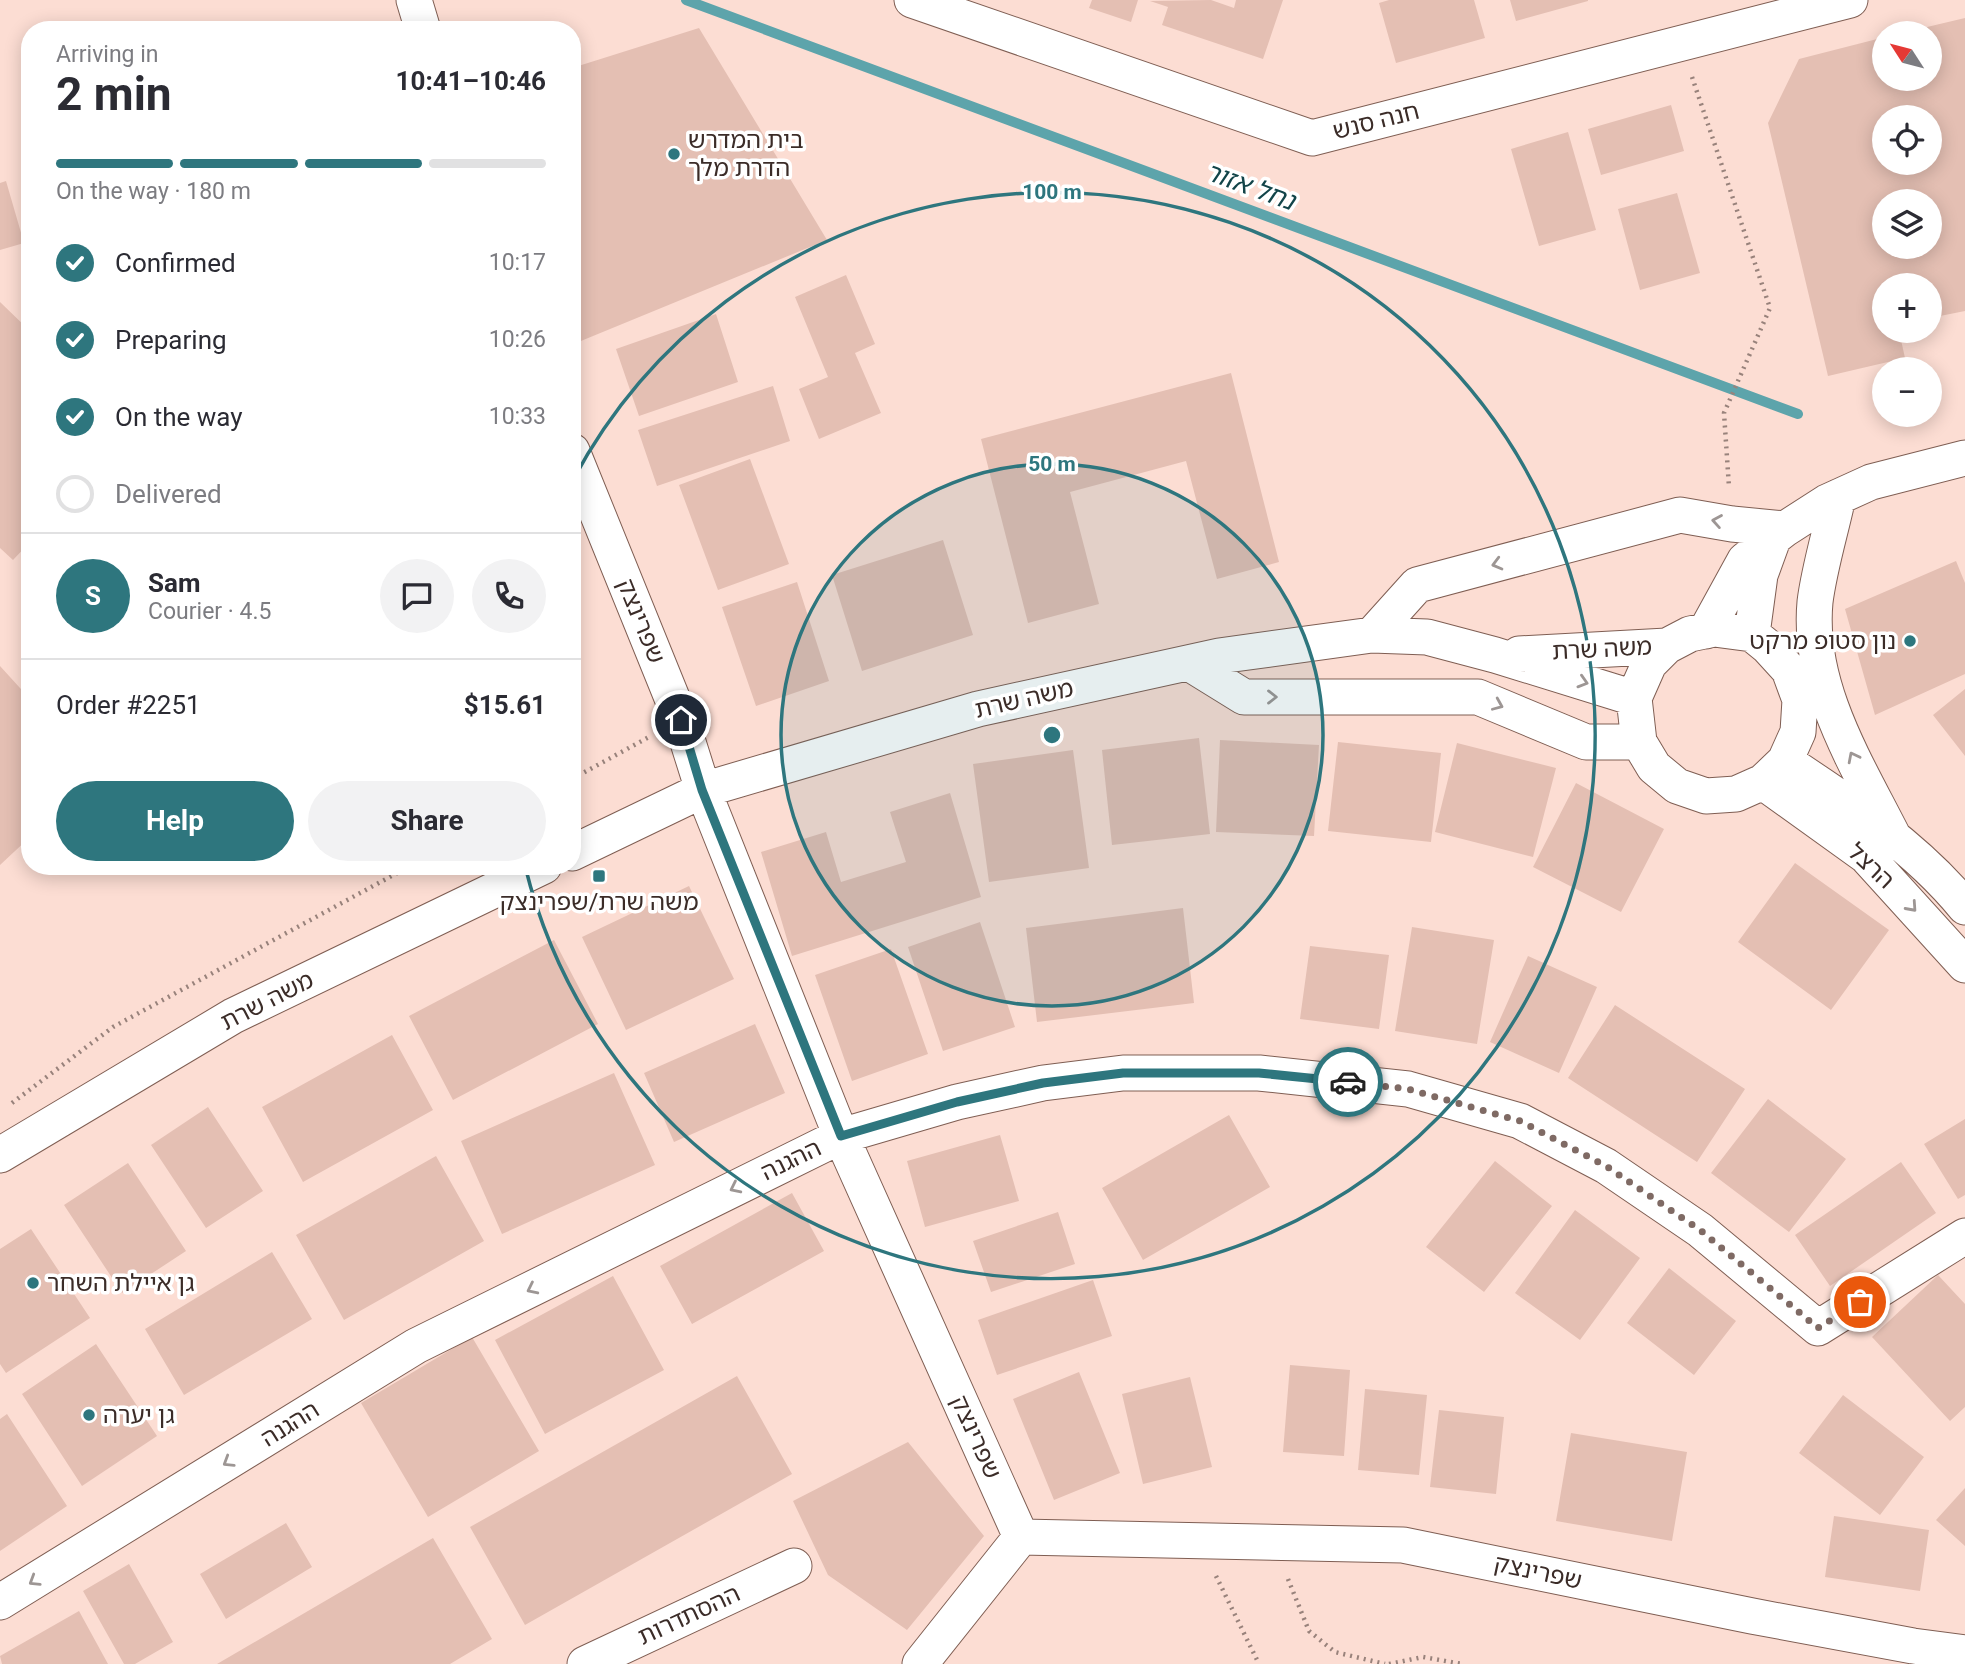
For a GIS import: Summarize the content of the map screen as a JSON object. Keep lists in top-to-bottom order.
{
  "streets": {
    "street": [
      "חנה סנש",
      "שפרינצק",
      "משה שרת",
      "הרצל",
      "ההגנה",
      "ההסתדרות"
    ]
  },
  "crossings": [
    ["שפרינצק", "משה שרת"],
    ["שפרינצק", "ההגנה"],
    ["משה שרת", "הרצל"]
  ],
  "one_way": ["ההגנה"],
  "water": ["נחל אזור"],
  "places": {
    "other": [
      "בית המדרש הדרת מלך",
      "נון סטופ מרקט",
      "גן איילת השחר",
      "גן יערה"
    ],
    "transit": ["משה שרת/שפרינצק"]
  },
  "north": "top left",
  "page": {
    "map_buttons": ["+", "−"],
    "heading": ["2 min", "Arriving in", "10:41–10:46"],
    "panel": [
      "Sam",
      "Courier · 4.5",
      "Order #2251",
      "$15.61"
    ],
    "bar": "On the way · 180 m",
    "list": [
      ["Confirmed", "10:17"],
      ["Preparing", "10:26"],
      ["On the way", "10:33"],
      "Delivered"
    ],
    "round": "S",
    "buttons": ["Help", "Share"]
  },
  "rings": ["100 m", "50 m"]
}
